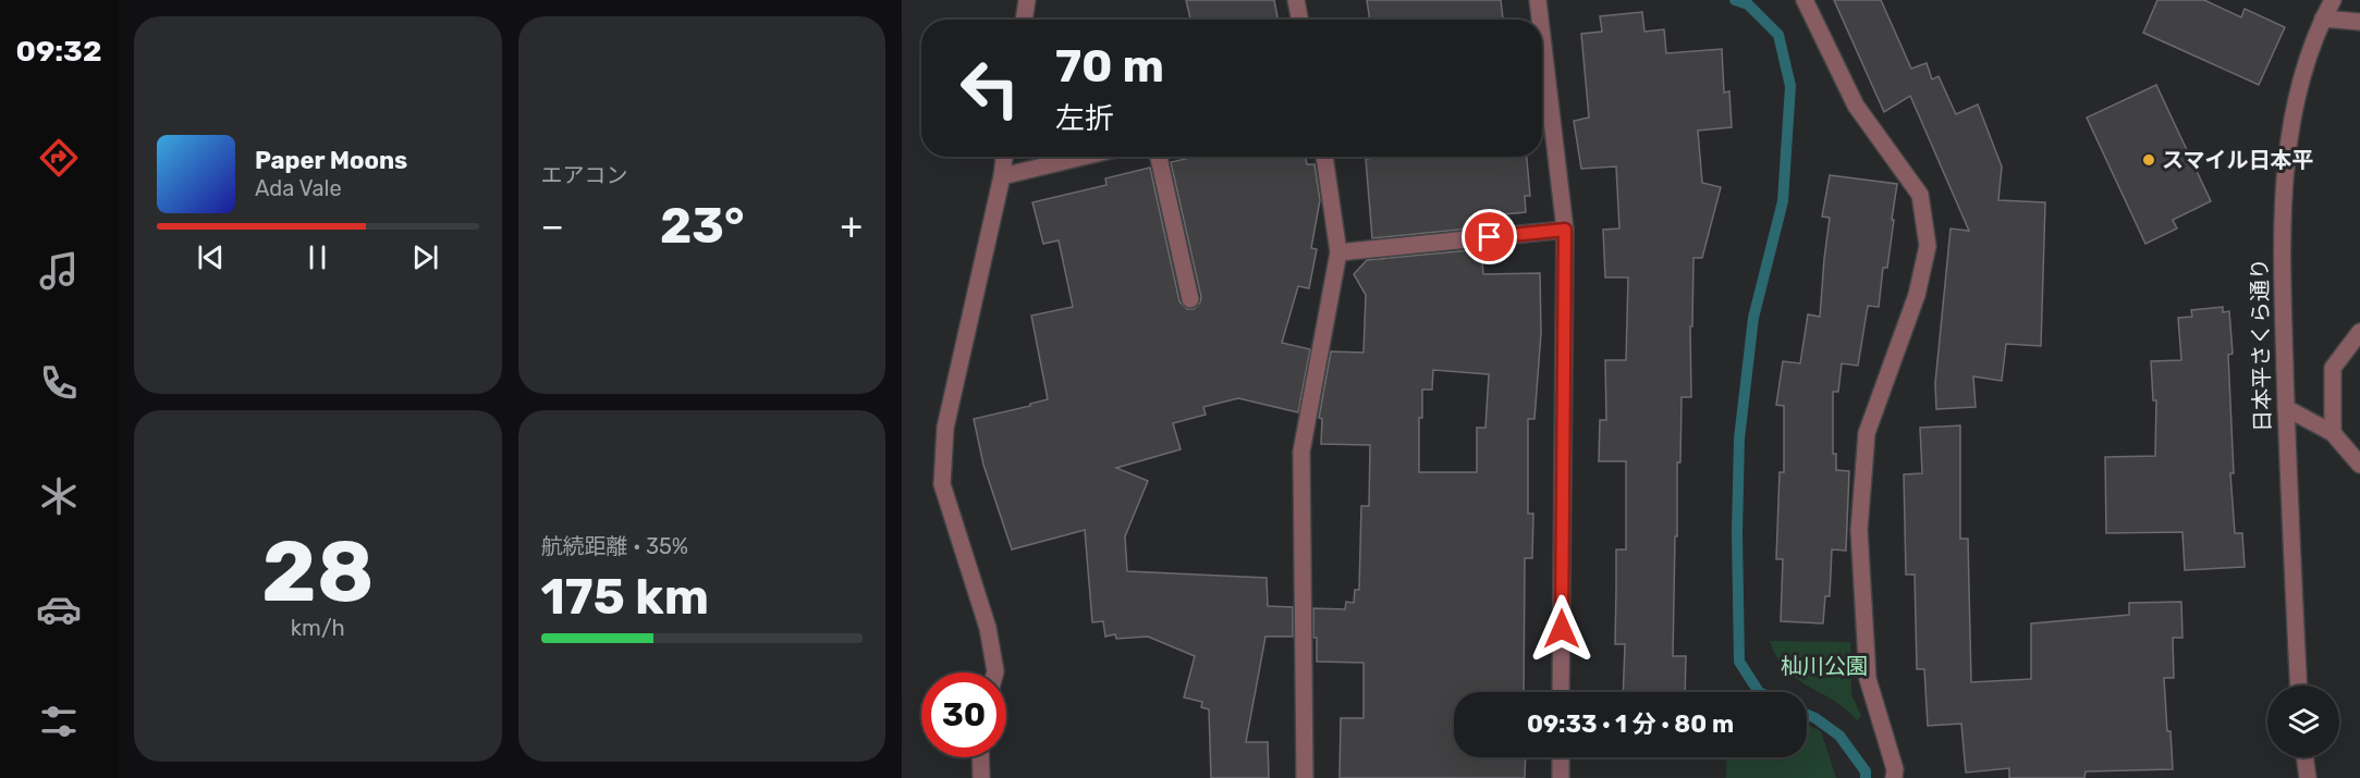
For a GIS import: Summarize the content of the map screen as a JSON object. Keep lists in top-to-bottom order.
{
  "streets": {
    "street": ["日本平さくら通り"]
  },
  "parks": ["杣川公園"],
  "places": ["スマイル日本平"],
  "page": {
    "tabs": "09:32",
    "tile": [
      "エアコン",
      ["28", "km/h"],
      ["航続距離 · 35%", "175 km"]
    ],
    "turn": ["70 m", "左折"],
    "song": ["Paper Moons", "Ada Vale"],
    "heat": ["−", "23°", "+"],
    "limit": "30",
    "trip": "09:33 · 1 分 · 80 m"
  }
}
